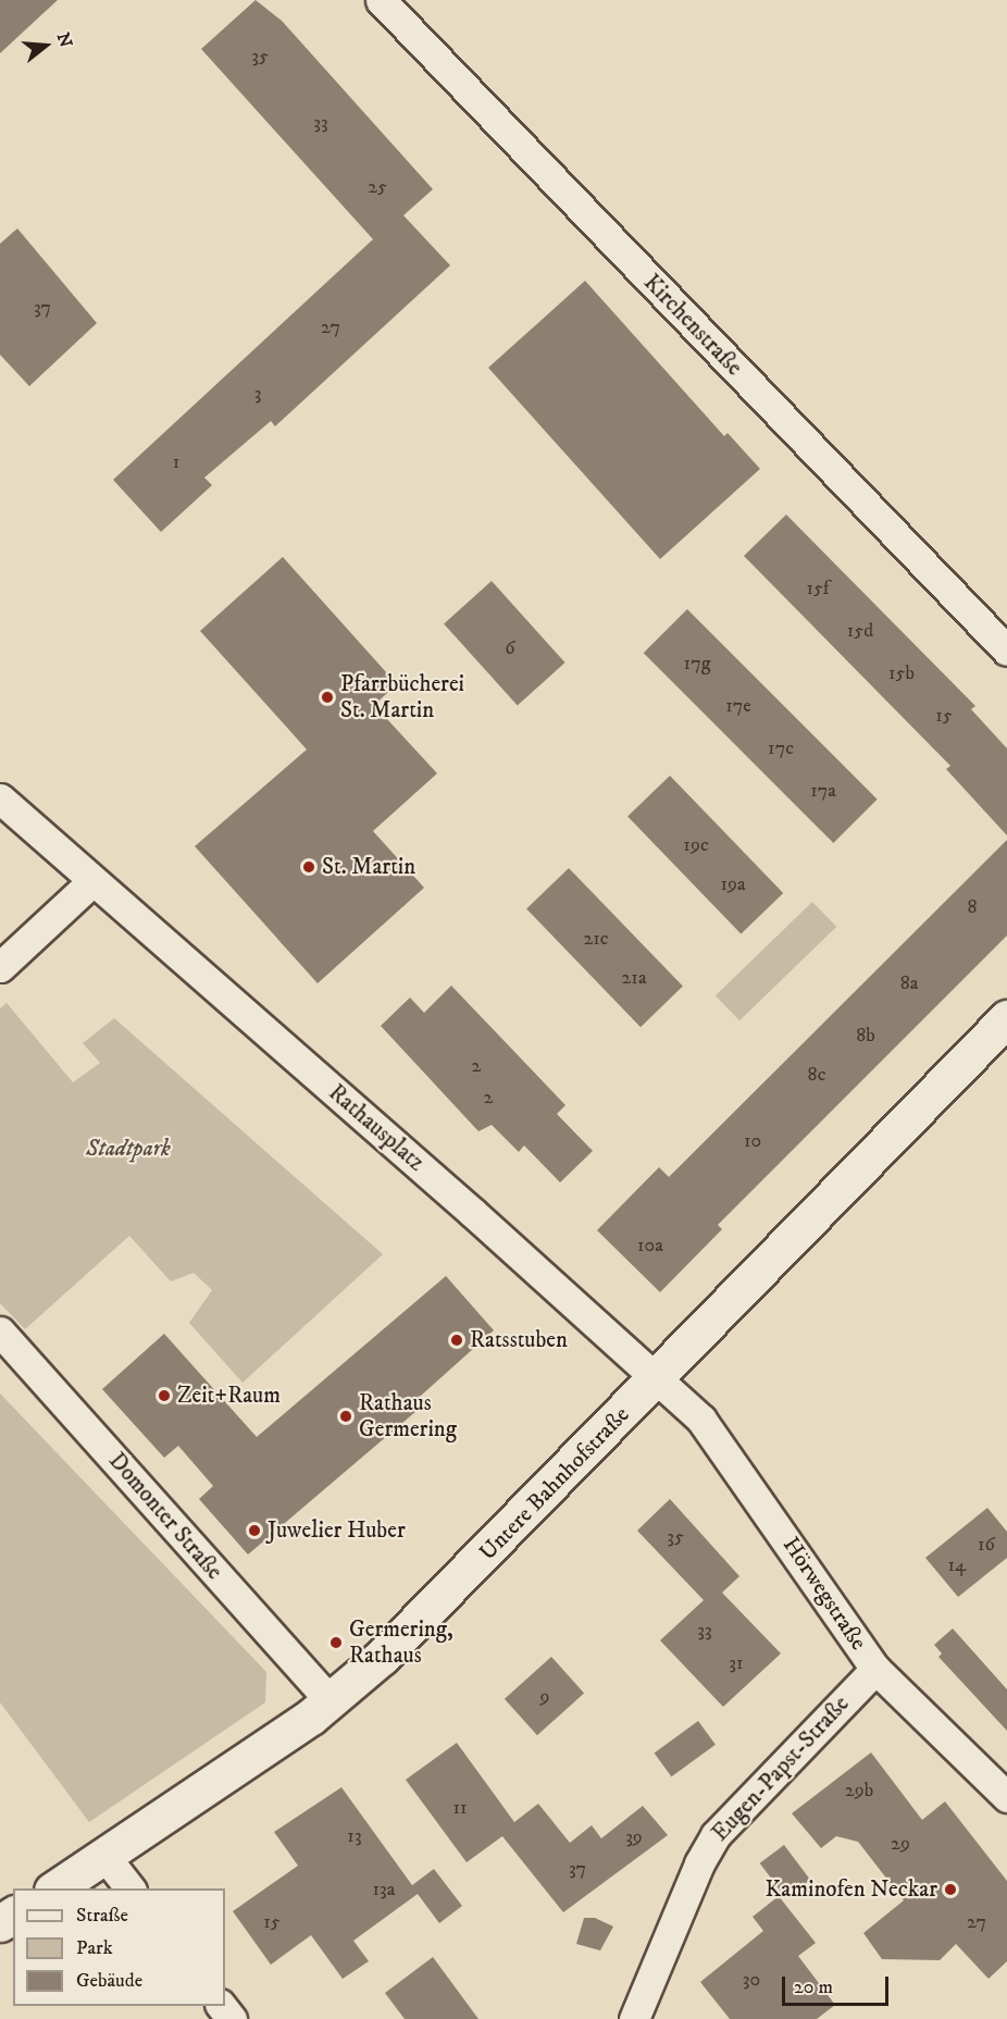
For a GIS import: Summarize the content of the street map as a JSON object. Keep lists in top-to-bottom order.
{
  "streets": {
    "street": [
      "Kirchenstraße",
      "Rathausplatz",
      "Untere Bahnhofstraße",
      "Domonter Straße",
      "Hörwegstraße",
      "Eugen-Papst-Straße"
    ]
  },
  "crossings": [
    ["Rathausplatz", "Untere Bahnhofstraße"],
    ["Rathausplatz", "Hörwegstraße"],
    ["Untere Bahnhofstraße", "Domonter Straße"],
    ["Untere Bahnhofstraße", "Hörwegstraße"],
    ["Hörwegstraße", "Eugen-Papst-Straße"]
  ],
  "parks": ["Stadtpark"],
  "places": [
    "Pfarrbücherei St. Martin",
    "St. Martin",
    "Ratsstuben",
    "Zeit+Raum",
    "Rathaus Germering",
    "Juwelier Huber",
    "Germering, Rathaus",
    "Kaminofen Neckar"
  ],
  "house_numbers": [
    "35",
    "33",
    "25",
    "37",
    "27",
    "3",
    "1",
    "15f",
    "15d",
    "6",
    "17g",
    "15b",
    "17e",
    "15",
    "17c",
    "17a",
    "19c",
    "19a",
    "8",
    "21c",
    "21a",
    "8a",
    "8b",
    "2",
    "8c",
    "2",
    "10",
    "10a",
    "35",
    "16",
    "14",
    "33",
    "31",
    "9",
    "29b",
    "11",
    "13",
    "39",
    "29",
    "37",
    "13a",
    "15",
    "27",
    "30"
  ],
  "legend": ["Straße", "Park", "Gebäude"],
  "scale_bar": "20 m",
  "north": "right"
}
